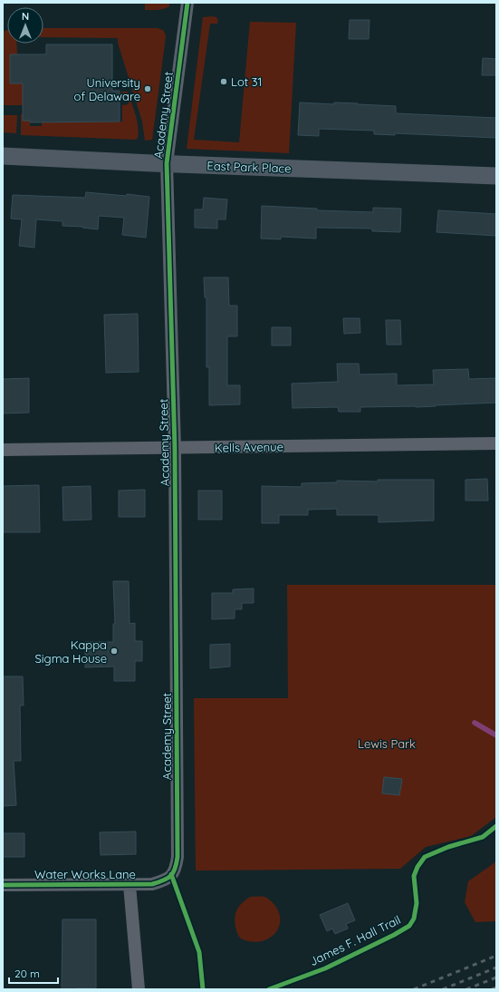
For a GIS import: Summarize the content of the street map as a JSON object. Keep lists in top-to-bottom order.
{
  "streets": {
    "street": [
      "Academy Street",
      "East Park Place",
      "Kells Avenue",
      "Water Works Lane"
    ],
    "cycle path": ["James F. Hall Trail"]
  },
  "crossings": [
    ["Academy Street", "East Park Place"],
    ["Academy Street", "Kells Avenue"],
    ["Academy Street", "Water Works Lane"]
  ],
  "parks": ["Lewis Park"],
  "places": ["Lot 31", "University of Delaware", "Kappa Sigma House"],
  "scale_bar": "20 m",
  "north": "top"
}
